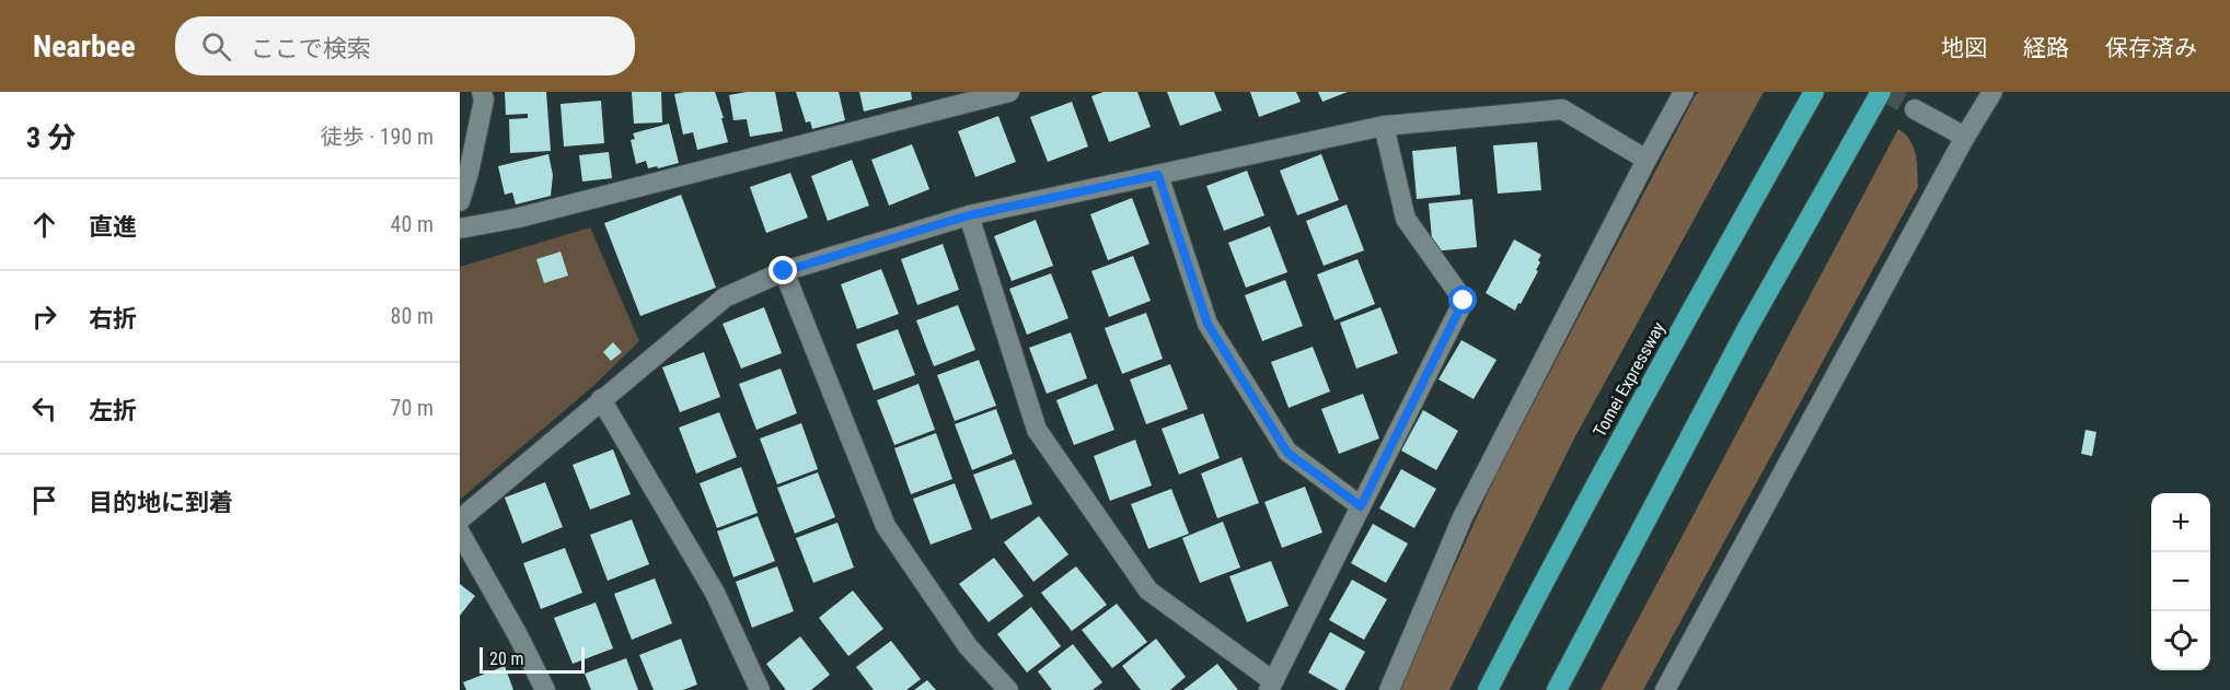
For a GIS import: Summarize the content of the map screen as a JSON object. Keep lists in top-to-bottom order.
{
  "streets": {
    "highway": ["Tomei Expressway"]
  },
  "scale_bar": "20 m",
  "page": {
    "header": "Nearbee",
    "search": "ここで検索",
    "nav": ["地図", "経路", "保存済み"],
    "heading": ["3 分", "徒歩 · 190 m"],
    "list": [
      ["直進", "40 m"],
      ["右折", "80 m"],
      ["左折", "70 m"],
      "目的地に到着"
    ],
    "map_buttons": ["+", "−"],
    "scale": "20 m"
  }
}
